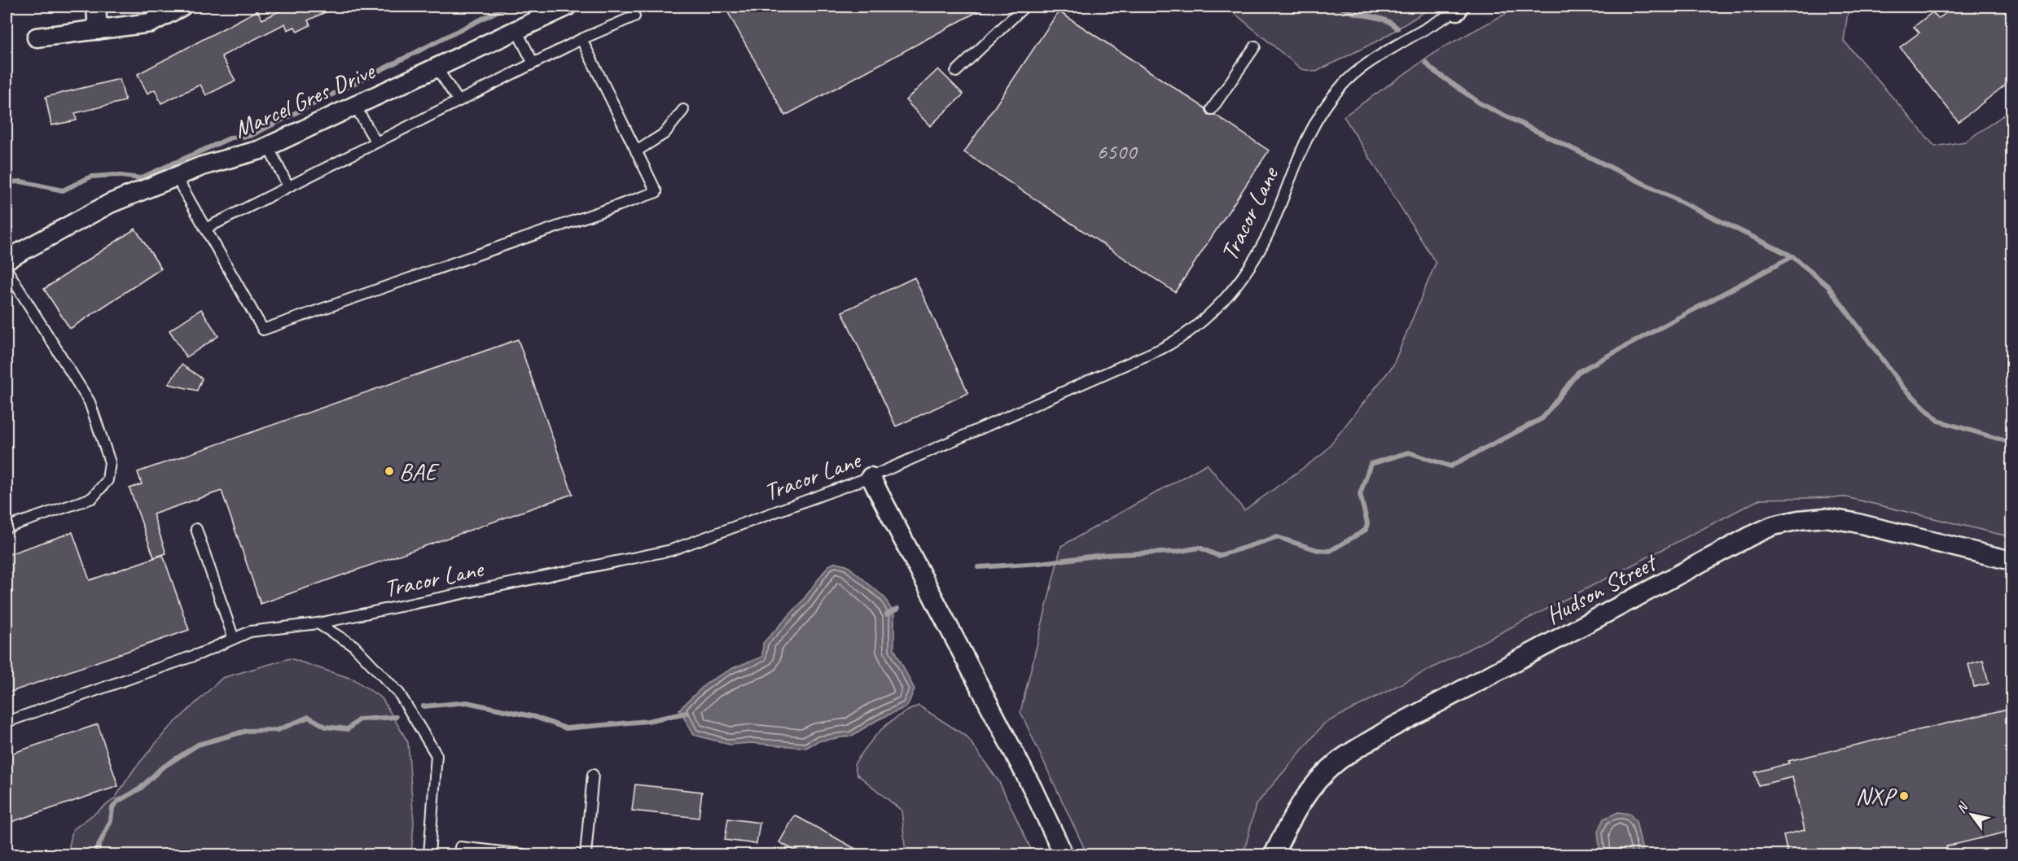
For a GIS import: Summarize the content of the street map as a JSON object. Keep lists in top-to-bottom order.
{
  "streets": {
    "street": ["Marcel Gres Drive", "Hudson Street"],
    "lane": ["Tracor Lane"]
  },
  "places": ["BAE", "NXP"],
  "house_numbers": ["6500"],
  "north": "top left"
}
